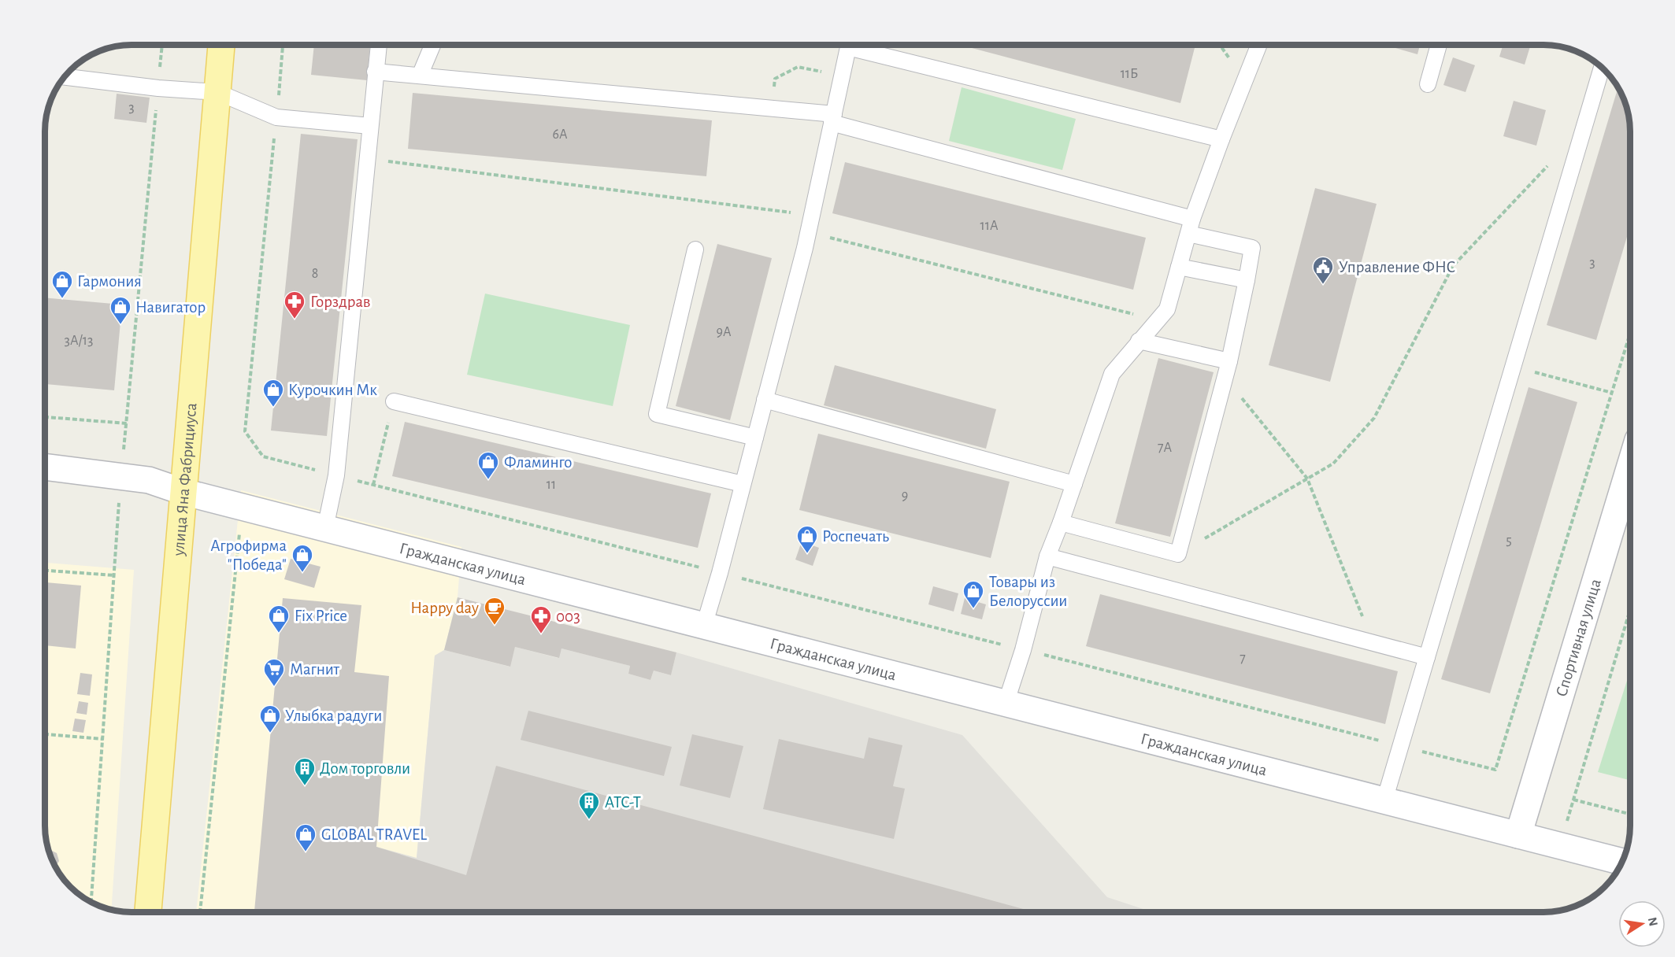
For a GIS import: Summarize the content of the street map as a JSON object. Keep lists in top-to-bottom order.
{
  "streets": {
    "main road": ["улица Яна Фабрициуса"],
    "street": ["Гражданская улица", "Спортивная улица"]
  },
  "crossings": [
    ["улица Яна Фабрициуса", "Гражданская улица"],
    ["Гражданская улица", "Спортивная улица"]
  ],
  "places": {
    "public building": ["Управление ФНС"],
    "shop": [
      "Гармония",
      "Навигатор",
      "Курочкин Мк",
      "Фламинго",
      "Роспечать",
      "Агрофирма \"Победа\"",
      "Товары из Белоруссии",
      "Fix Price",
      "Улыбка радуги",
      "GLOBAL TRAVEL"
    ],
    "pharmacy": ["Горздрав", "003"],
    "cafe": ["Happy day"],
    "supermarket": ["Магнит"],
    "building": ["Дом торговли", "ATC-T"]
  },
  "house_numbers": [
    "11Б",
    "3",
    "6А",
    "11А",
    "3",
    "8",
    "9А",
    "3А/13",
    "7А",
    "11",
    "9",
    "5",
    "7"
  ],
  "north": "right"
}
